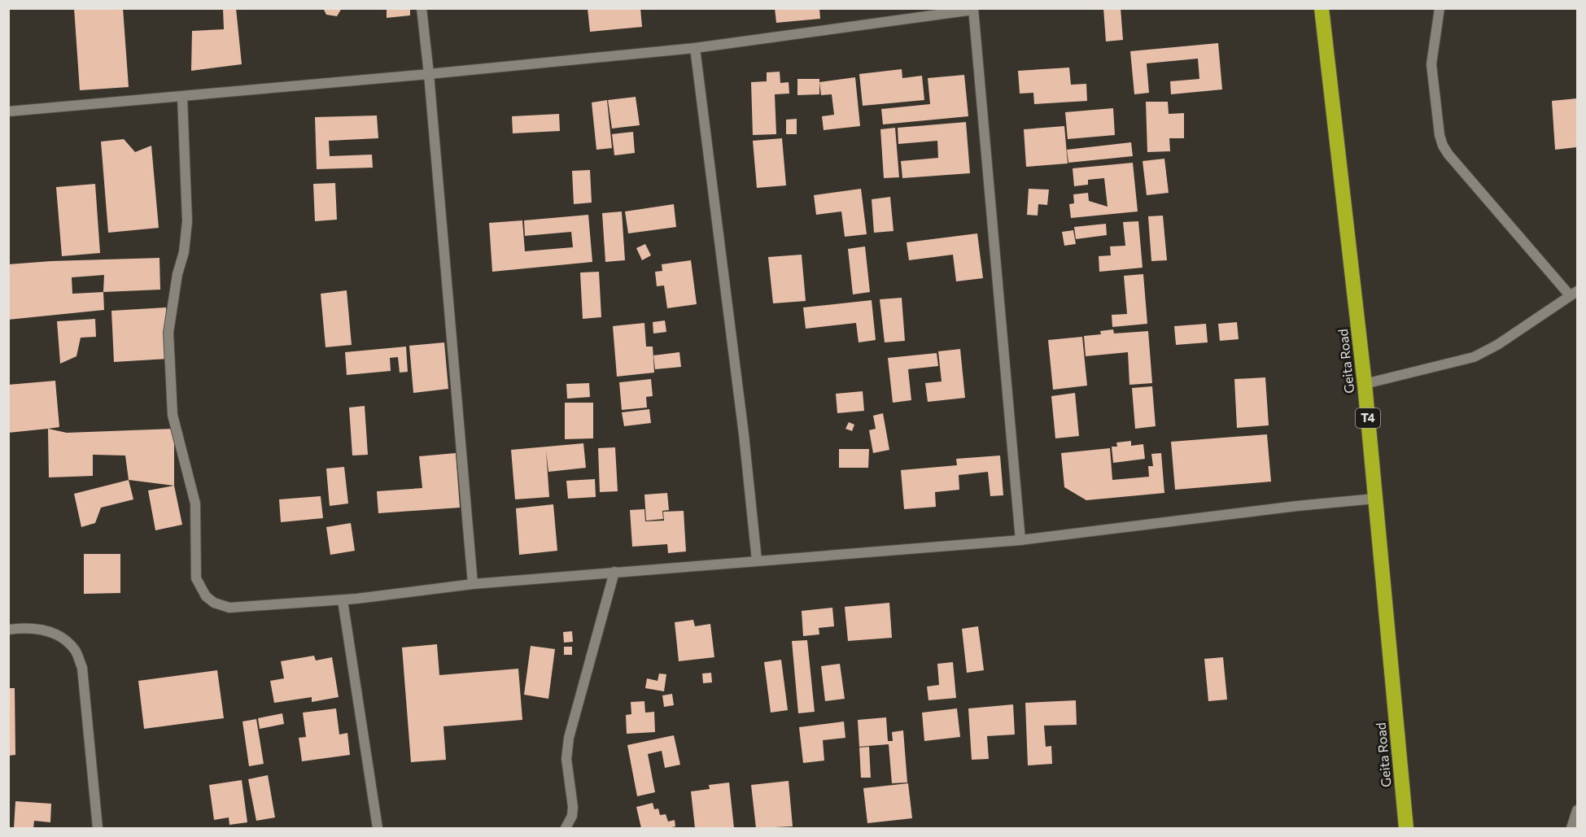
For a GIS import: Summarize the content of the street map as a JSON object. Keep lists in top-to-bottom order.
{
  "streets": {
    "highway": ["Geita Road", "T4"]
  }
}
